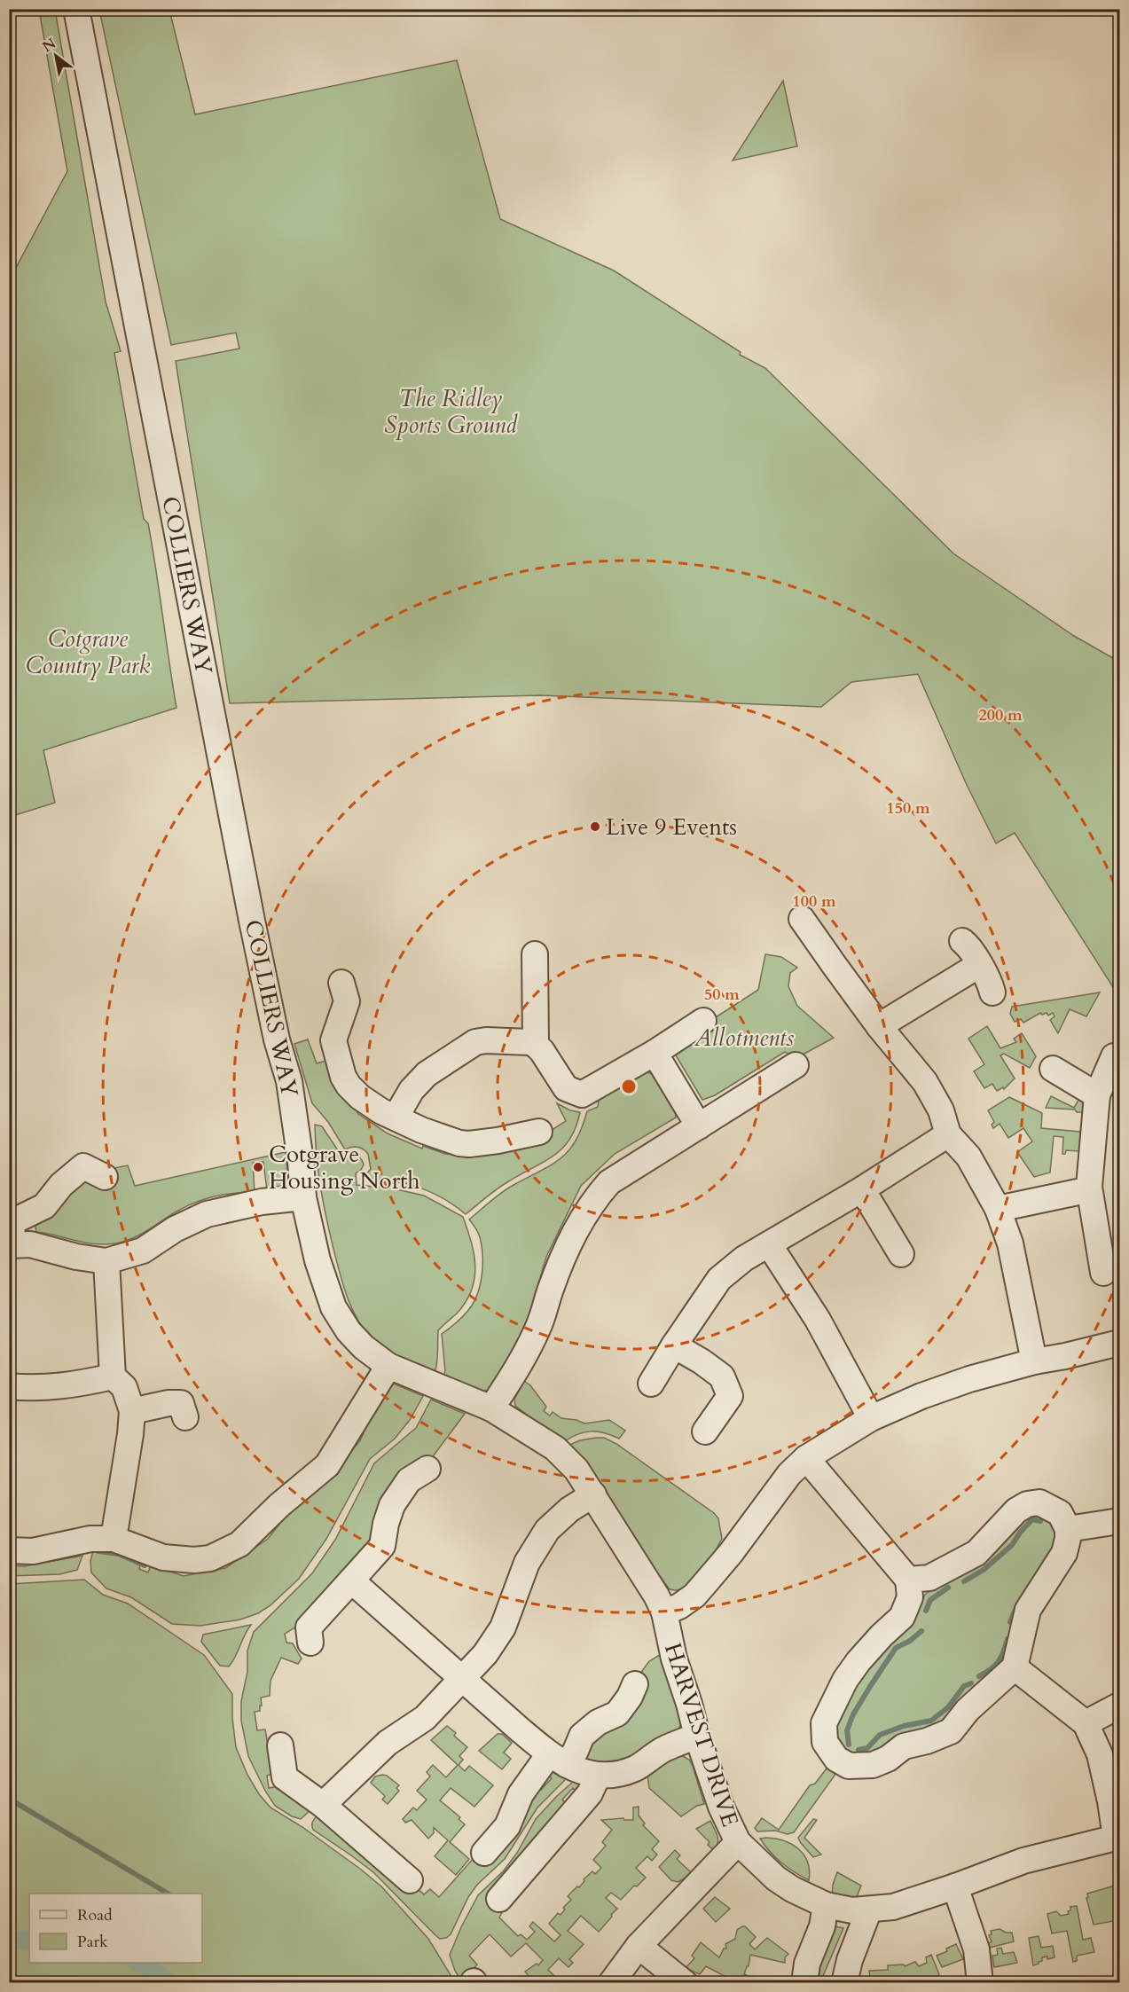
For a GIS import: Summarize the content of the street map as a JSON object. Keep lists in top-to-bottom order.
{
  "streets": {
    "street": ["COLLIERS WAY", "HARVEST DRIVE"]
  },
  "crossings": [
    ["COLLIERS WAY", "HARVEST DRIVE"]
  ],
  "parks": ["The Ridley Sports Ground", "Cotgrave Country Park", "Allotments"],
  "places": ["Live 9 Events", "Cotgrave Housing North"],
  "legend": ["Road", "Park"],
  "north": "top left",
  "rings": [
    "200 m",
    "150 m",
    "100 m",
    "50 m"
  ]
}
